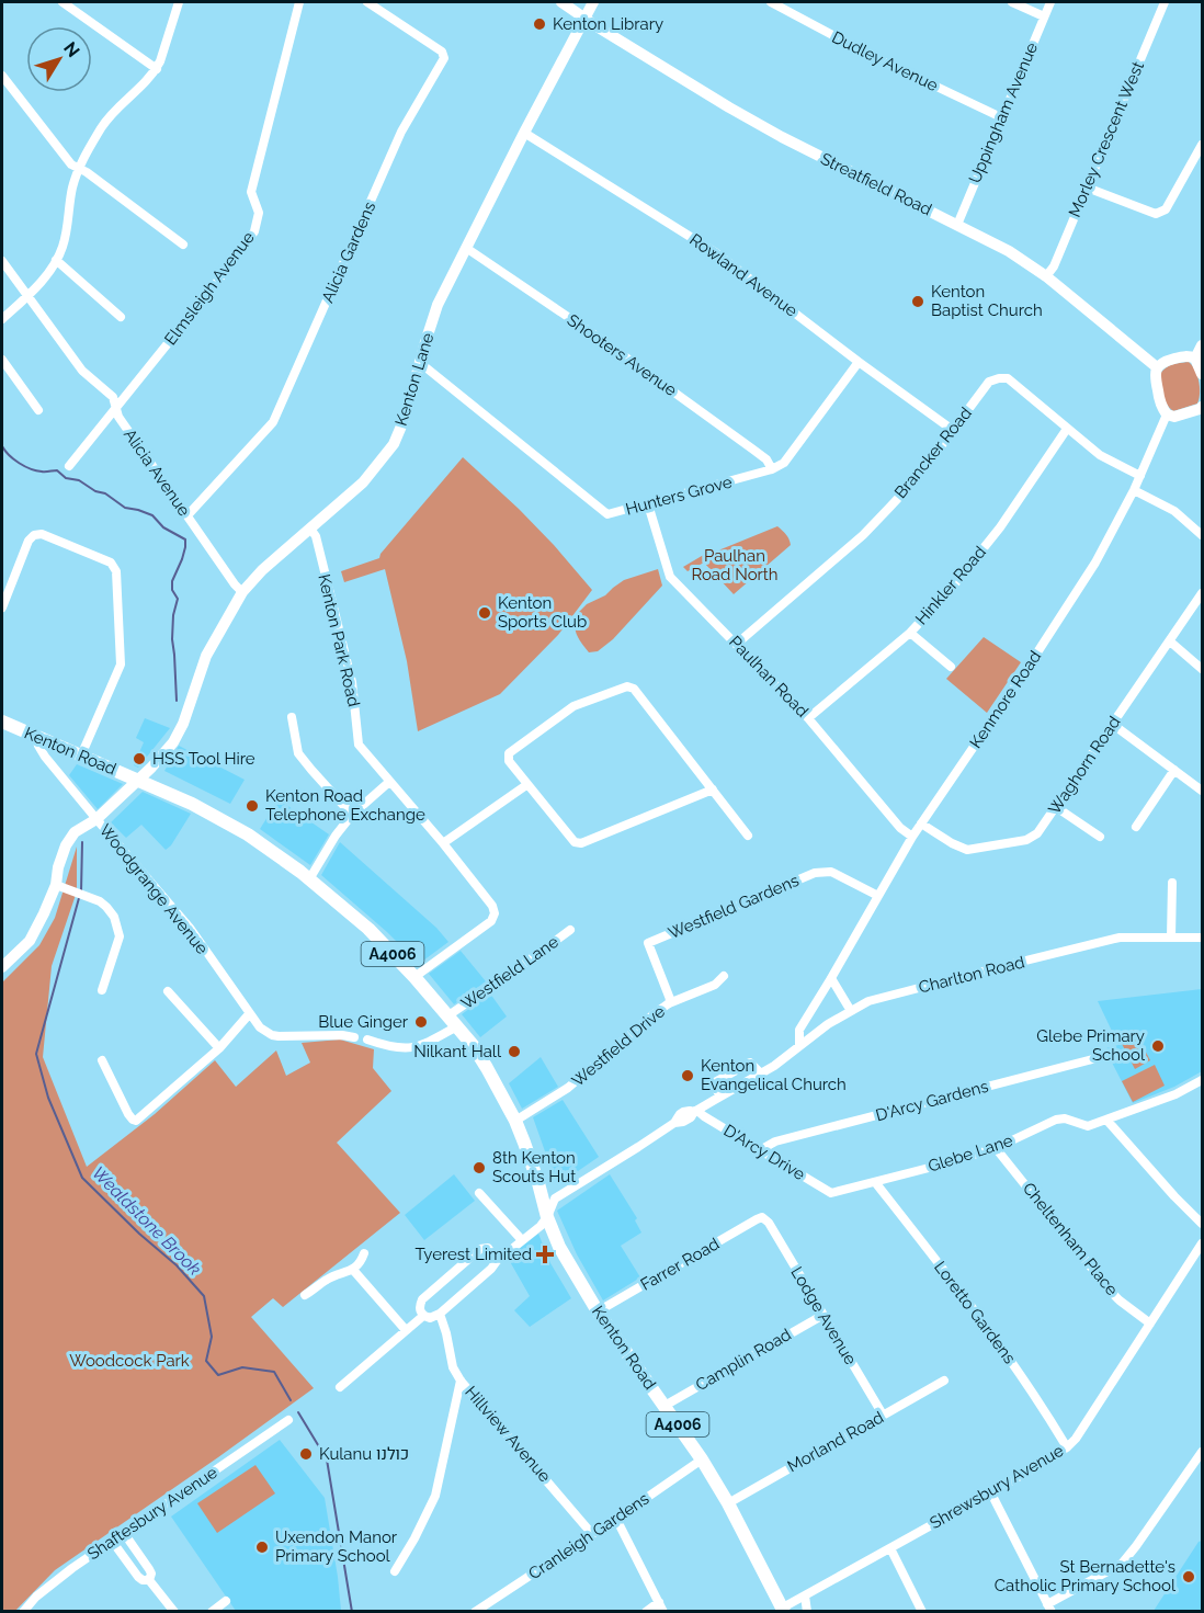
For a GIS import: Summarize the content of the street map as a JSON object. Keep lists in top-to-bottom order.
{
  "streets": {
    "main road": ["Kenton Road", "A4006"],
    "street": [
      "Dudley Avenue",
      "Uppingham Avenue",
      "Morley Crescent West",
      "Streatfield Road",
      "Alicia Gardens",
      "Rowland Avenue",
      "Elmsleigh Avenue",
      "Shooters Avenue",
      "Kenton Lane",
      "Brancker Road",
      "Alicia Avenue",
      "Hunters Grove",
      "Hinkler Road",
      "Kenton Park Road",
      "Paulhan Road",
      "Kenmore Road",
      "Waghorn Road",
      "Woodgrange Avenue",
      "Westfield Gardens",
      "Westfield Lane",
      "Charlton Road",
      "Westfield Drive",
      "D'Arcy Gardens",
      "D'Arcy Drive",
      "Glebe Lane",
      "Cheltenham Place",
      "Farrer Road",
      "Loretto Gardens",
      "Lodge Avenue",
      "Camplin Road",
      "Hillview Avenue",
      "Morland Road",
      "Shrewsbury Avenue",
      "Shaftesbury Avenue",
      "Cranleigh Gardens"
    ]
  },
  "crossings": [
    ["Dudley Avenue", "Uppingham Avenue"],
    ["Uppingham Avenue", "Streatfield Road"],
    ["Morley Crescent West", "Streatfield Road"],
    ["Streatfield Road", "Kenton Lane"],
    ["Alicia Gardens", "Alicia Avenue"],
    ["Rowland Avenue", "Kenton Lane"],
    ["Rowland Avenue", "Brancker Road"],
    ["Rowland Avenue", "Hunters Grove"],
    ["Elmsleigh Avenue", "Alicia Avenue"],
    ["Shooters Avenue", "Kenton Lane"],
    ["Shooters Avenue", "Hunters Grove"],
    ["Kenton Lane", "Alicia Avenue"],
    ["Kenton Lane", "Hunters Grove"],
    ["Kenton Lane", "Kenton Park Road"],
    ["Kenton Lane", "Kenton Road"],
    ["Kenton Lane", "Woodgrange Avenue"],
    ["Kenton Lane", "A4006"],
    ["Brancker Road", "Hinkler Road"],
    ["Brancker Road", "Paulhan Road"],
    ["Brancker Road", "Kenmore Road"],
    ["Hunters Grove", "Paulhan Road"],
    ["Hinkler Road", "Paulhan Road"],
    ["Kenton Park Road", "A4006"],
    ["Paulhan Road", "Kenmore Road"],
    ["Kenmore Road", "Waghorn Road"],
    ["Kenmore Road", "Westfield Gardens"],
    ["Kenmore Road", "Charlton Road"],
    ["Kenton Road", "Woodgrange Avenue"],
    ["Kenton Road", "A4006"],
    ["Kenton Road", "Charlton Road"],
    ["Kenton Road", "Farrer Road"],
    ["Kenton Road", "Camplin Road"],
    ["Kenton Road", "Morland Road"],
    ["Kenton Road", "Shrewsbury Avenue"],
    ["Kenton Road", "Cranleigh Gardens"],
    ["Westfield Gardens", "Westfield Drive"],
    ["A4006", "Westfield Lane"],
    ["A4006", "Charlton Road"],
    ["A4006", "Westfield Drive"],
    ["Charlton Road", "D'Arcy Drive"],
    ["Charlton Road", "Hillview Avenue"],
    ["D'Arcy Gardens", "D'Arcy Drive"],
    ["D'Arcy Drive", "Glebe Lane"],
    ["Glebe Lane", "Cheltenham Place"],
    ["Glebe Lane", "Loretto Gardens"],
    ["Cheltenham Place", "Shrewsbury Avenue"],
    ["Farrer Road", "Lodge Avenue"],
    ["Loretto Gardens", "Shrewsbury Avenue"],
    ["Lodge Avenue", "Camplin Road"],
    ["Lodge Avenue", "Morland Road"],
    ["Hillview Avenue", "Cranleigh Gardens"]
  ],
  "water": ["Wealdstone Brook"],
  "parks": ["Paulhan Road North", "Woodcock Park"],
  "places": {
    "other": [
      "Kenton Library",
      "Kenton Baptist Church",
      "Kenton Sports Club",
      "HSS Tool Hire",
      "Kenton Road Telephone Exchange",
      "Blue Ginger",
      "Glebe Primary School",
      "Nilkant Hall",
      "Kenton Evangelical Church",
      "8th Kenton Scouts Hut",
      "Kulanu כולנו",
      "Uxendon Manor Primary School",
      "St Bernadette's Catholic Primary School"
    ],
    "health": ["Tyerest Limited"]
  },
  "north": "top right"
}
